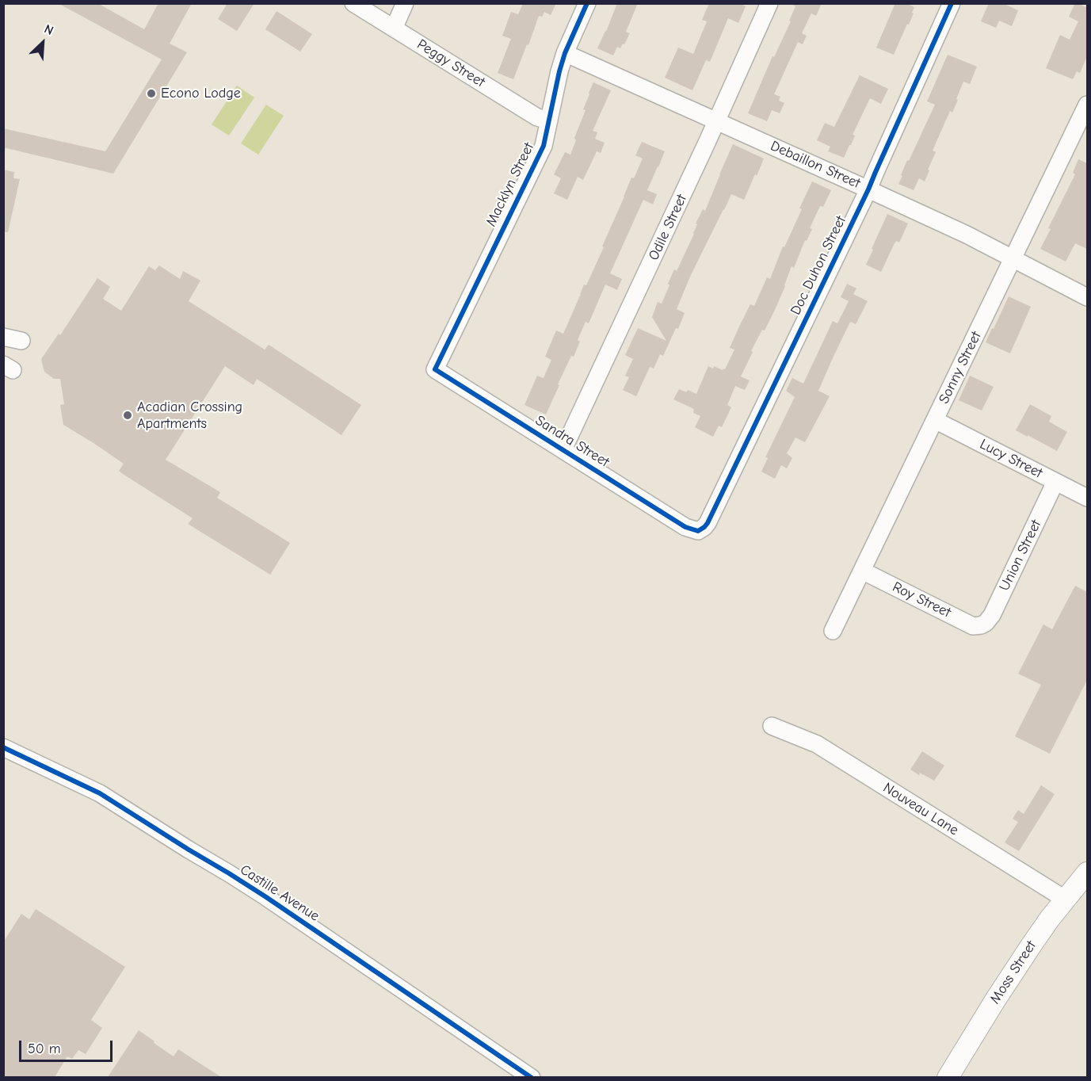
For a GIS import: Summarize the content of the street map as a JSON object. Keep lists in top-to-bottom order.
{
  "streets": {
    "main road": ["Moss Street"],
    "street": [
      "Peggy Street",
      "Debaillon Street",
      "Macklyn Street",
      "Odile Street",
      "Doc Duhon Street",
      "Sonny Street",
      "Sandra Street",
      "Lucy Street",
      "Union Street",
      "Roy Street",
      "Nouveau Lane",
      "Castille Avenue"
    ]
  },
  "crossings": [
    ["Peggy Street", "Macklyn Street"],
    ["Debaillon Street", "Macklyn Street"],
    ["Debaillon Street", "Odile Street"],
    ["Debaillon Street", "Doc Duhon Street"],
    ["Debaillon Street", "Sonny Street"],
    ["Macklyn Street", "Sandra Street"],
    ["Odile Street", "Sandra Street"],
    ["Doc Duhon Street", "Sandra Street"],
    ["Sonny Street", "Lucy Street"],
    ["Sonny Street", "Roy Street"],
    ["Lucy Street", "Union Street"],
    ["Union Street", "Roy Street"],
    ["Nouveau Lane", "Moss Street"]
  ],
  "places": ["Econo Lodge", "Acadian Crossing Apartments"],
  "scale_bar": "50 m",
  "north": "top right"
}
